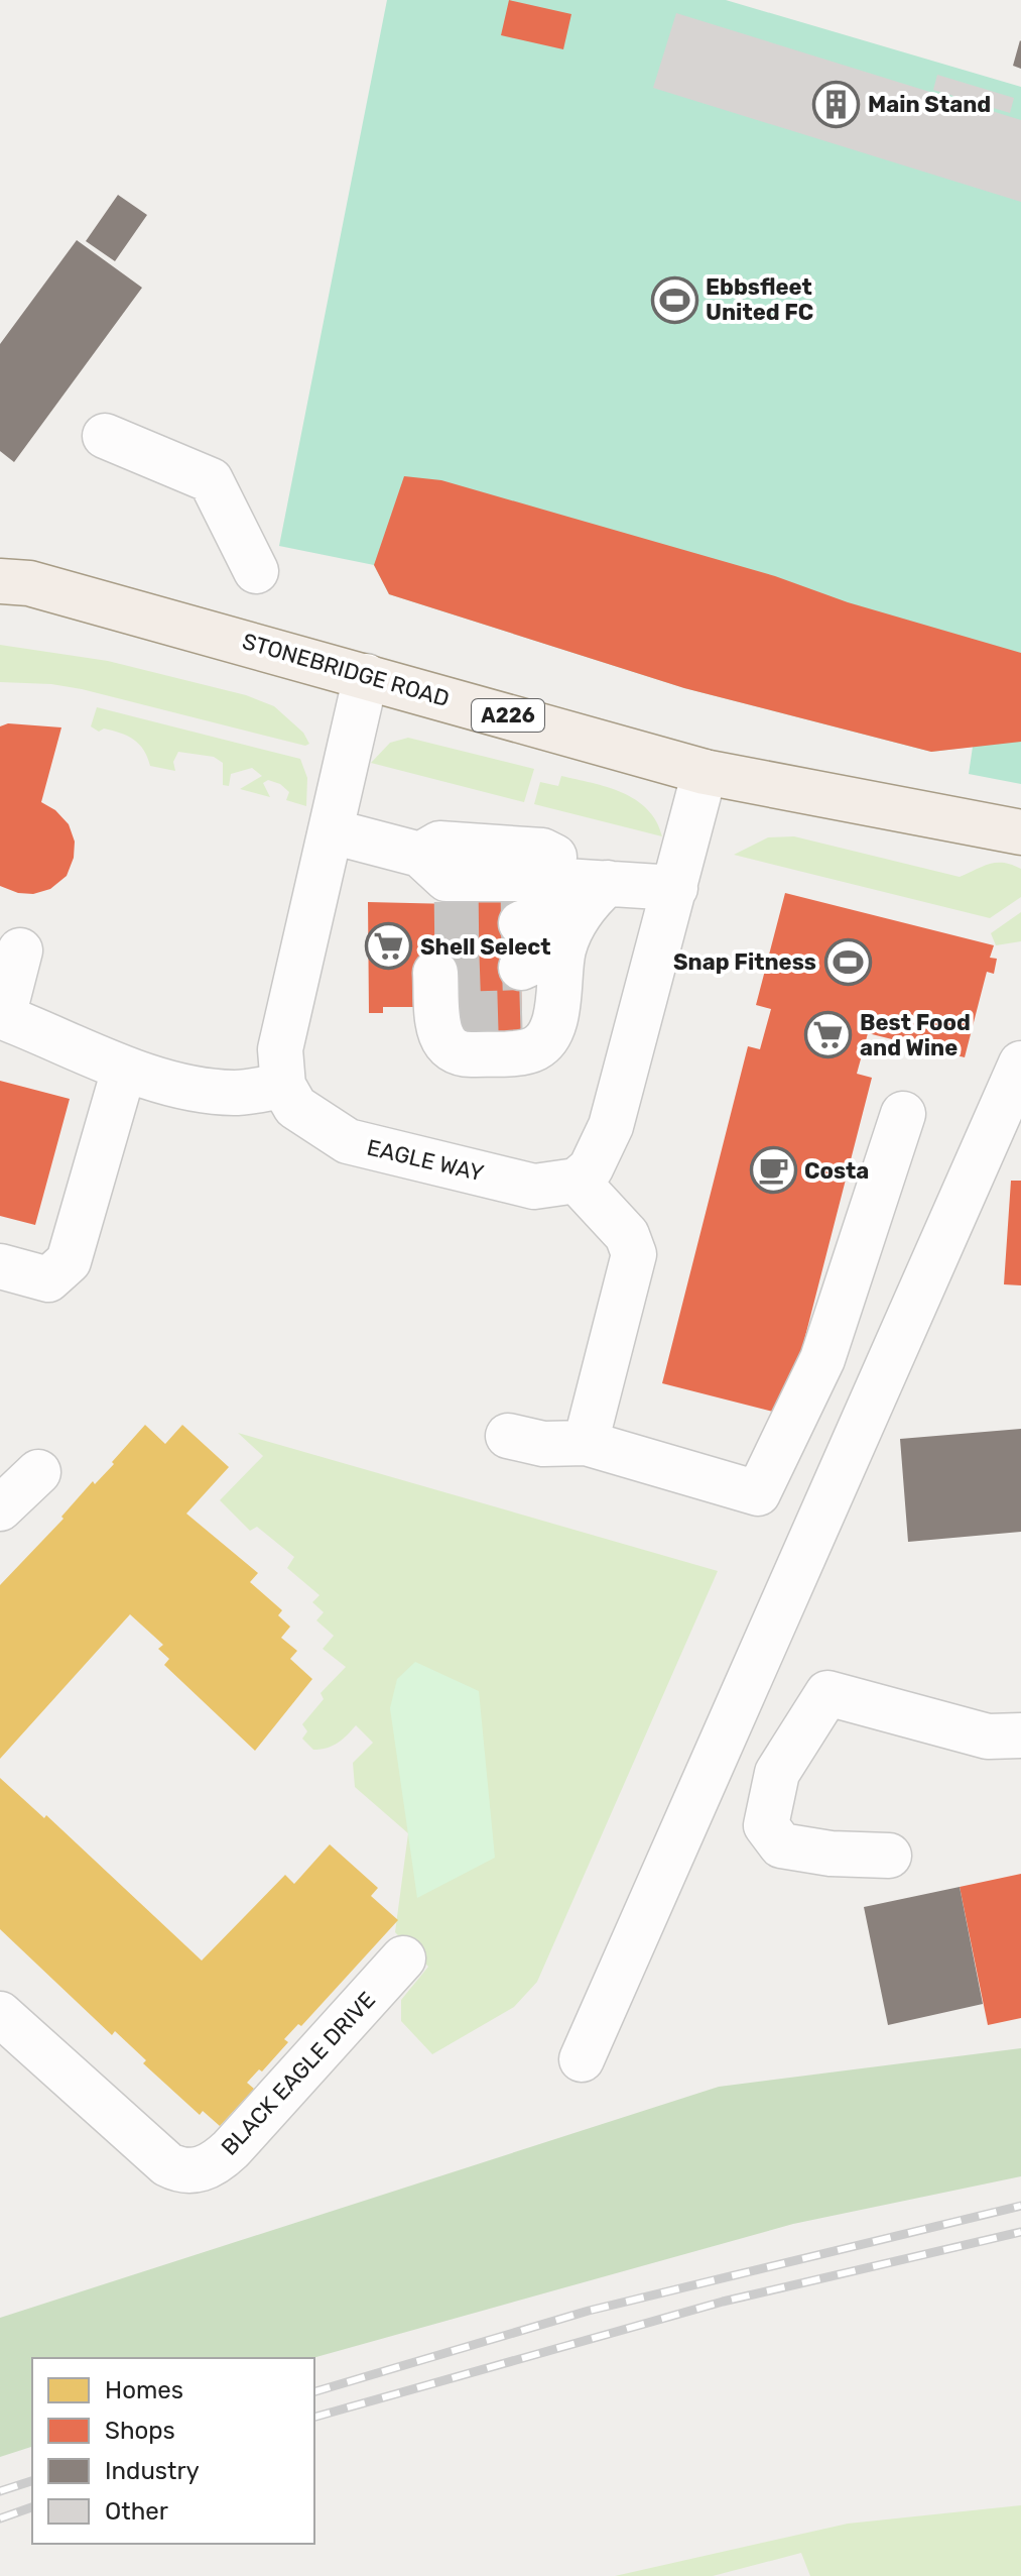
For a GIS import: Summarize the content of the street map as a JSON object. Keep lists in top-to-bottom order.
{
  "streets": {
    "main road": ["STONEBRIDGE ROAD", "A226"],
    "street": ["EAGLE WAY", "BLACK EAGLE DRIVE"]
  },
  "places": {
    "building": ["Main Stand"],
    "sports": ["Ebbsfleet United FC", "Snap Fitness"],
    "supermarket": ["Shell Select", "Best Food and Wine"],
    "cafe": ["Costa"]
  },
  "legend": [
    "Homes",
    "Shops",
    "Industry",
    "Other"
  ]
}
